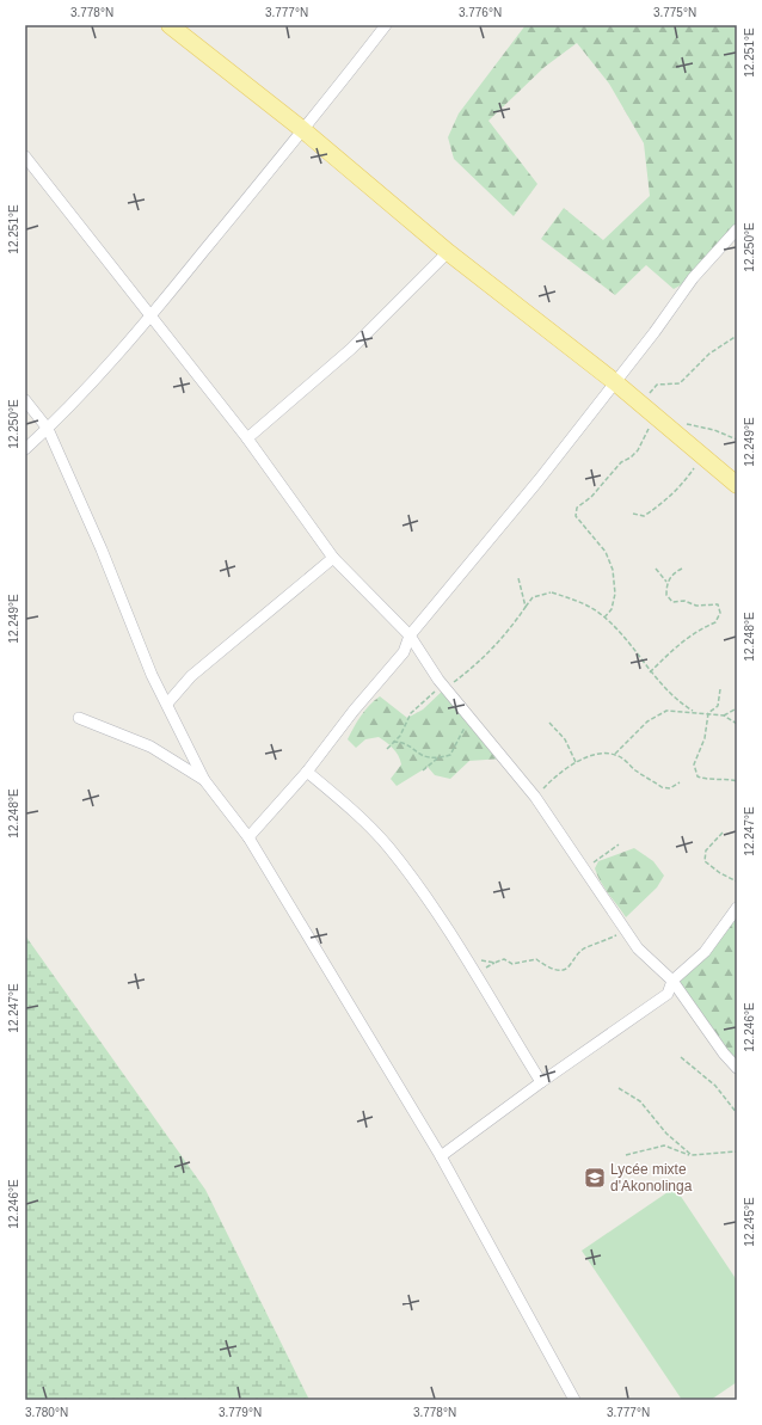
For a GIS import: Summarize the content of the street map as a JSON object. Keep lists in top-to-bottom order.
{
  "places": {
    "school or university": ["Lycée mixte d'Akonolinga"]
  },
  "coordinates": [
    "3.778°N",
    "3.777°N",
    "3.776°N",
    "3.775°N",
    "12.251°E",
    "12.250°E",
    "12.249°E",
    "12.248°E",
    "12.247°E",
    "12.246°E",
    "12.245°E",
    "3.780°N",
    "3.779°N"
  ]
}
